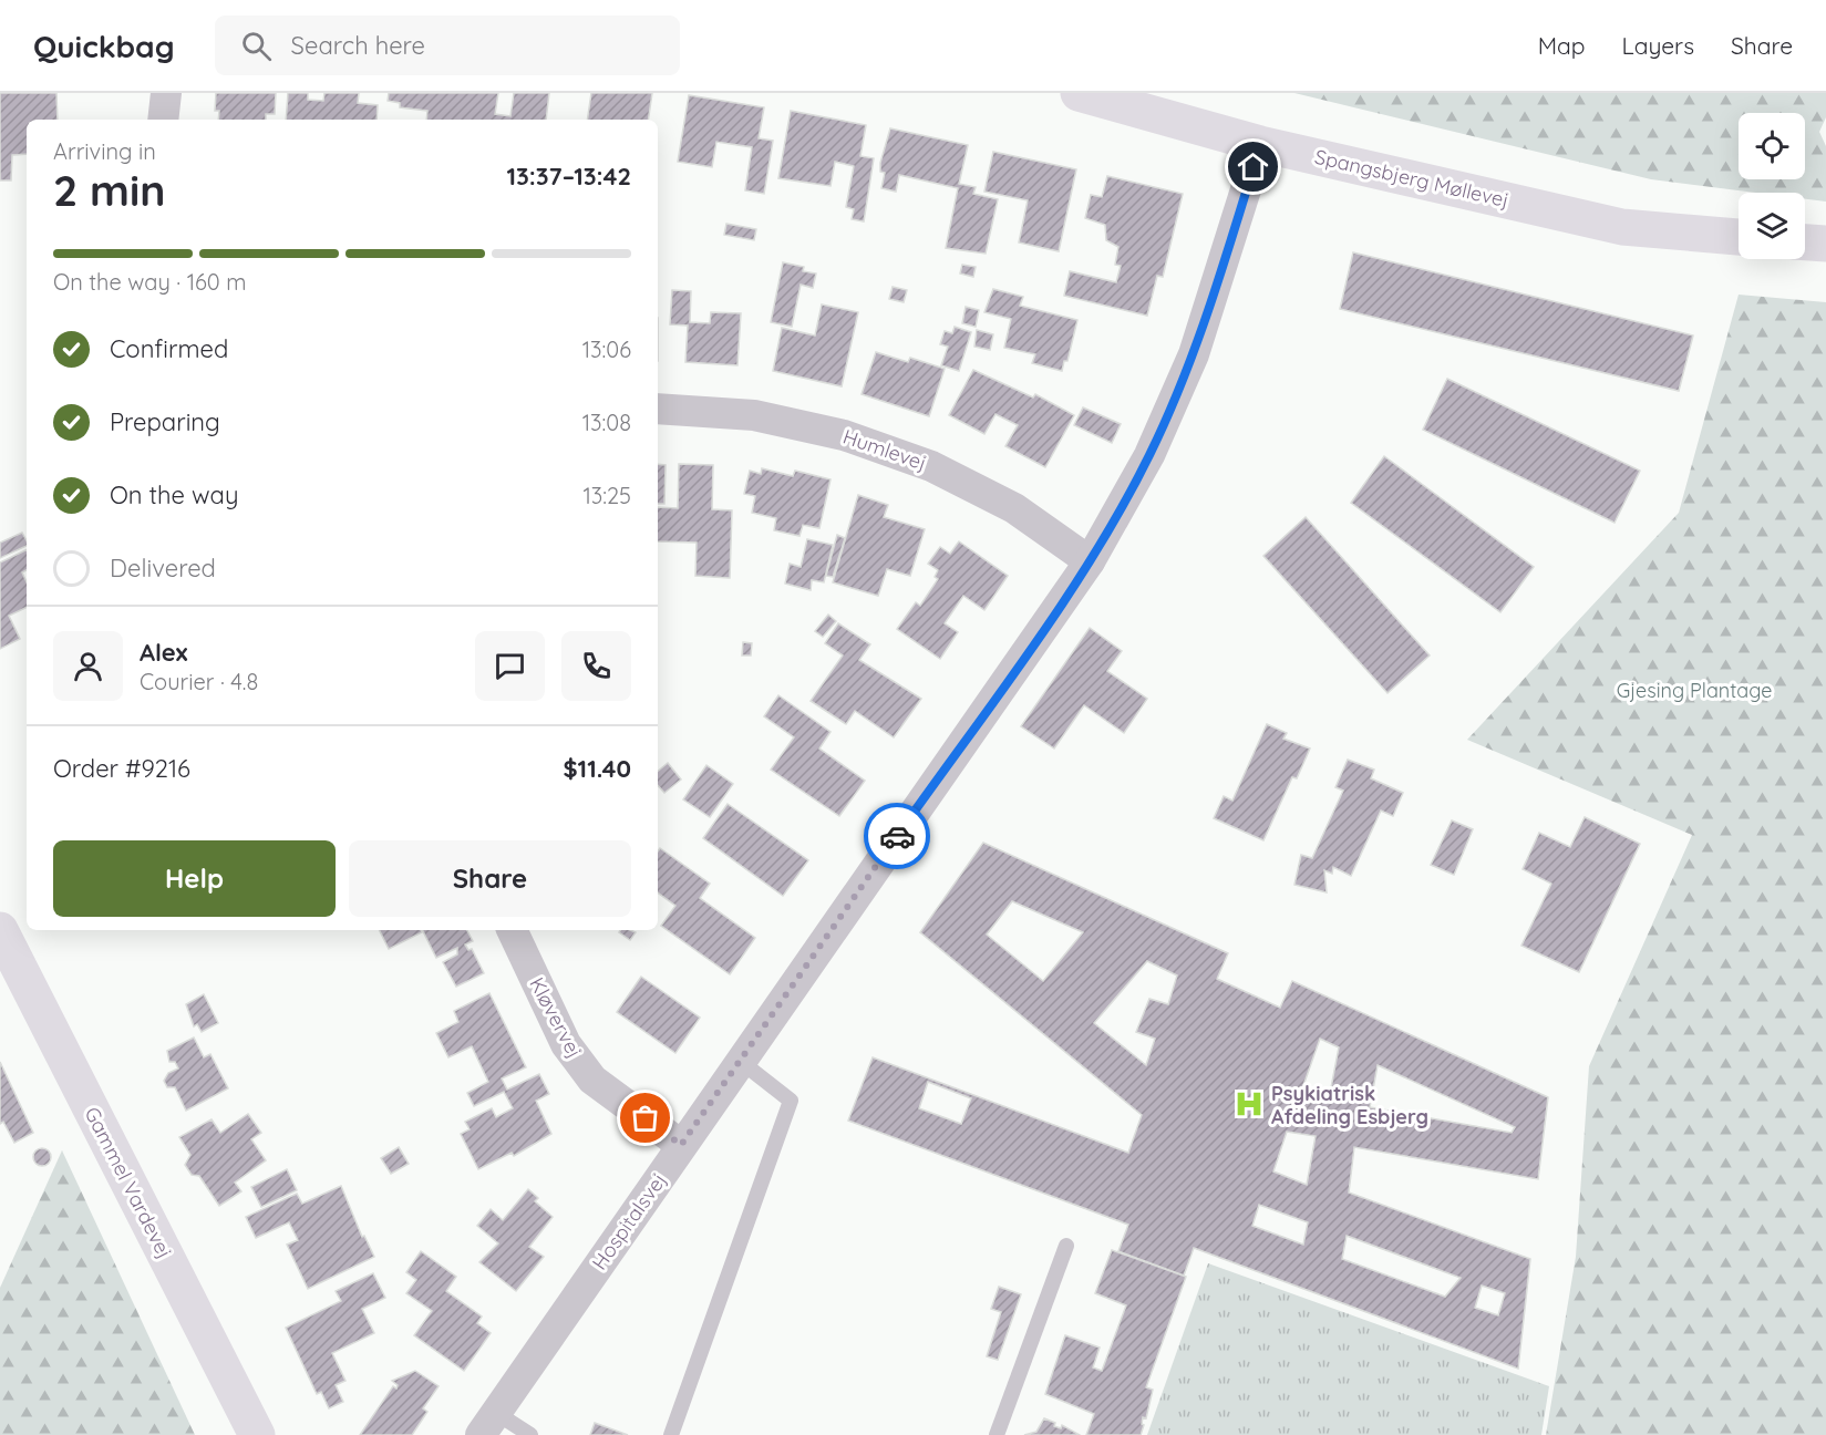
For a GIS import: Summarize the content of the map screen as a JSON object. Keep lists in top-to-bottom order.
{
  "streets": {
    "street": [
      "Spangsbjerg Møllevej",
      "Humlevej",
      "Kløvervej",
      "Gammel Vardevej",
      "Hospitalsvej"
    ]
  },
  "crossings": [
    ["Spangsbjerg Møllevej", "Hospitalsvej"],
    ["Humlevej", "Hospitalsvej"],
    ["Kløvervej", "Hospitalsvej"]
  ],
  "parks": ["Gjesing Plantage"],
  "places": {
    "hospital": ["Psykiatrisk Afdeling Esbjerg"]
  },
  "page": {
    "header": "Quickbag",
    "search": "Search here",
    "nav": ["Map", "Layers", "Share"],
    "heading": ["2 min", "Arriving in", "13:37–13:42"],
    "panel": [
      "Alex",
      "Courier · 4.8",
      "Order #9216",
      "$11.40"
    ],
    "bar": "On the way · 160 m",
    "list": [
      ["Confirmed", "13:06"],
      ["Preparing", "13:08"],
      ["On the way", "13:25"],
      "Delivered"
    ],
    "buttons": ["Help", "Share"]
  }
}
